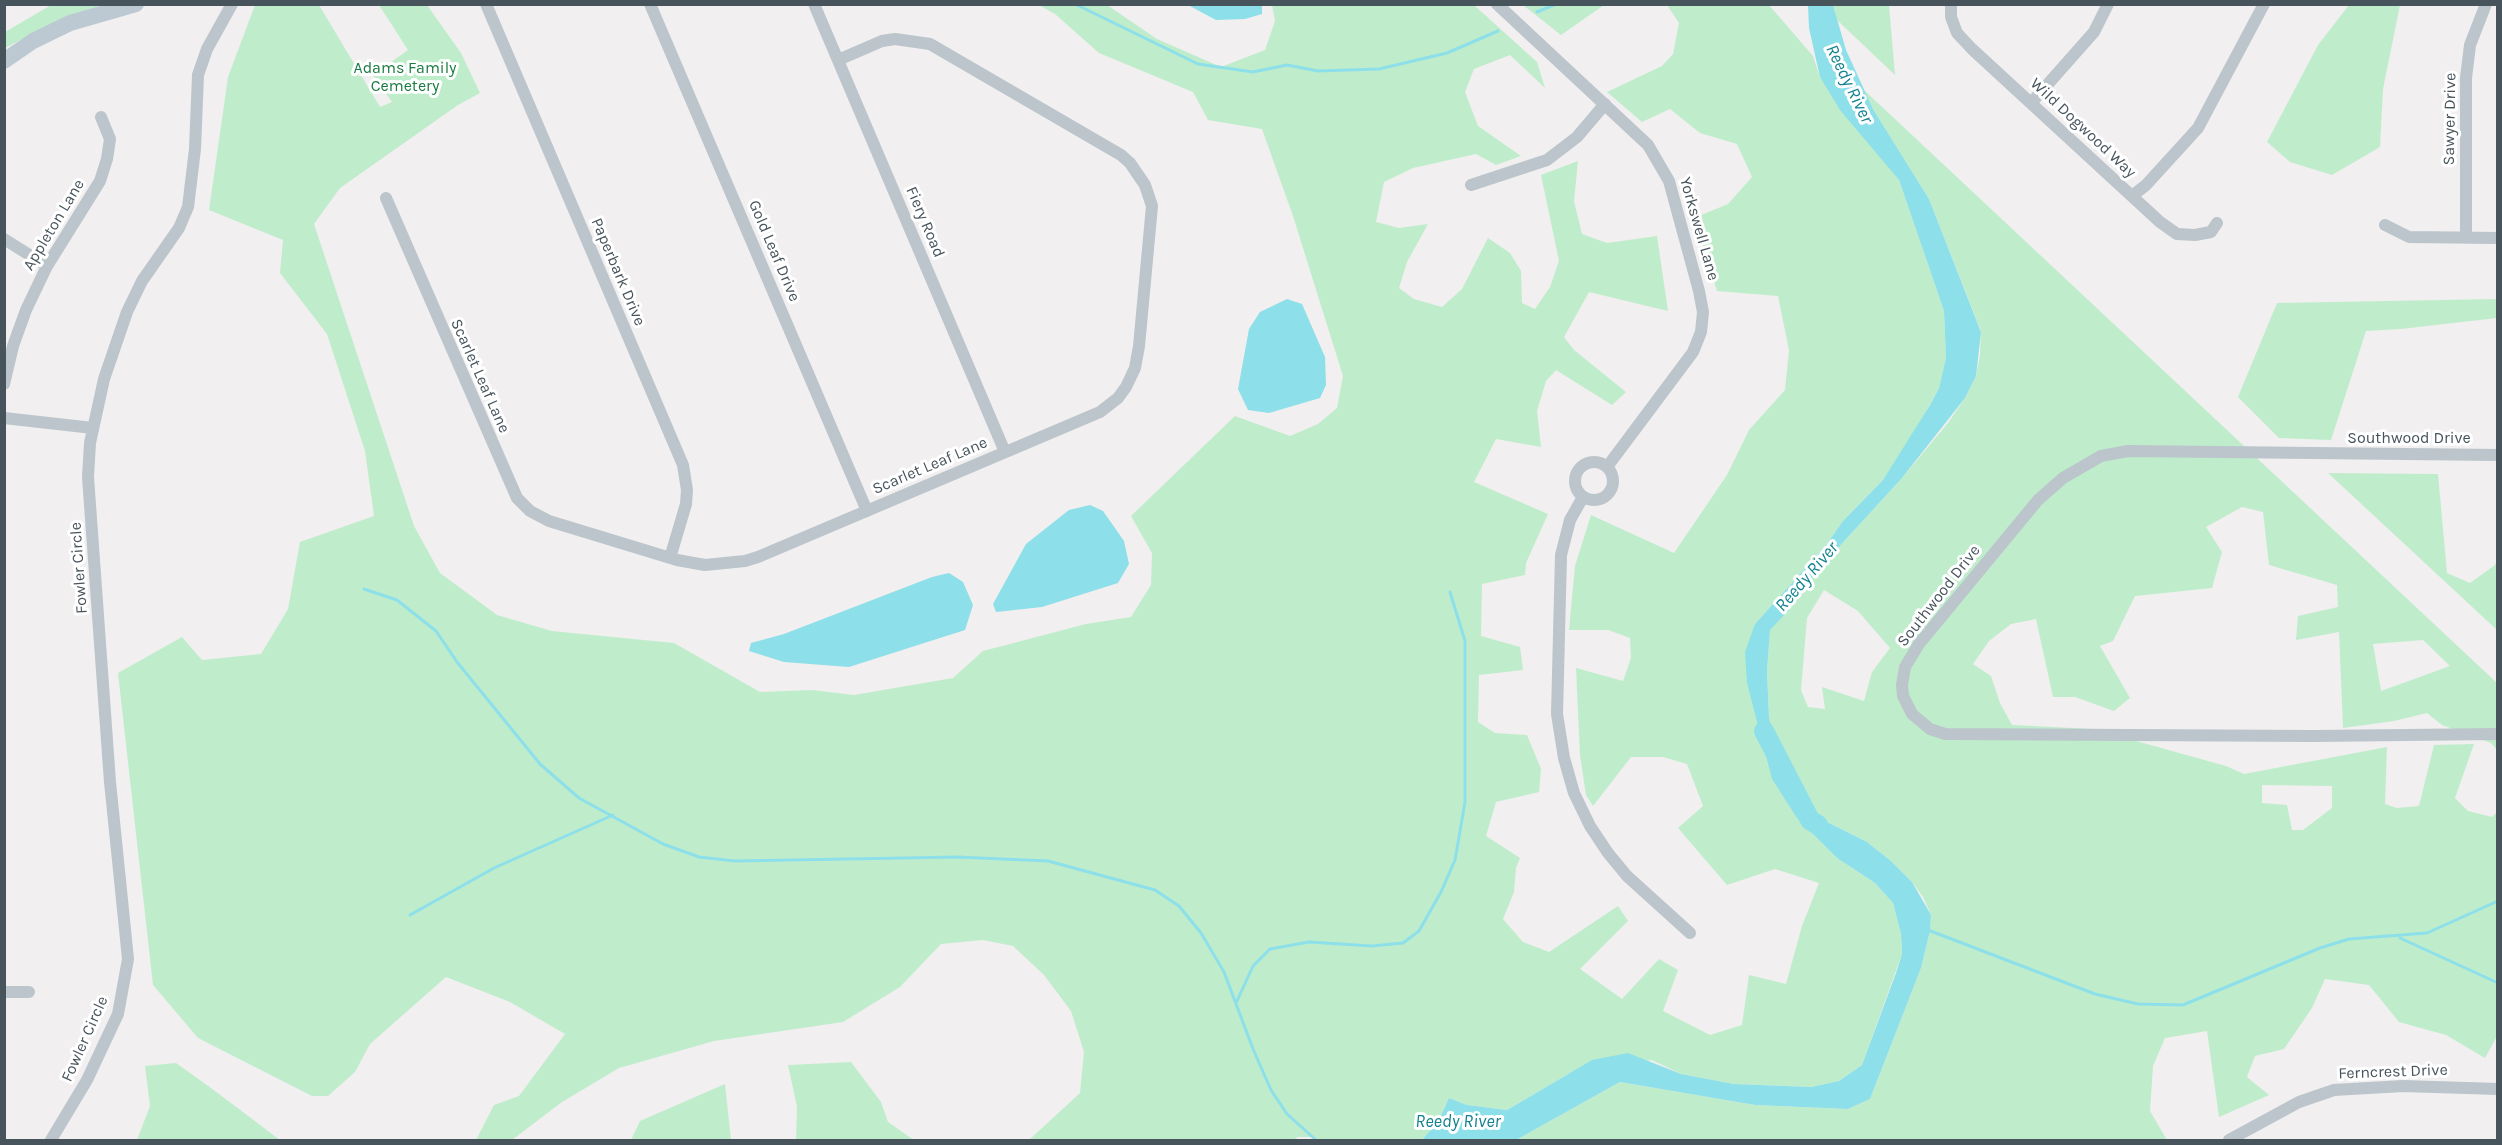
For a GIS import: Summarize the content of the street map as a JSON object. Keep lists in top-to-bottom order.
{
  "streets": {
    "street": [
      "Sawyer Drive",
      "Wild Dogwood Way",
      "Fiery Road",
      "Appleton Lane",
      "Yorkswell Lane",
      "Gold Leaf Drive",
      "Paperbark Drive",
      "Scarlet Leaf Lane",
      "Southwood Drive",
      "Fowler Circle",
      "Ferncrest Drive"
    ]
  },
  "crossings": [
    ["Fiery Road", "Scarlet Leaf Lane"],
    ["Gold Leaf Drive", "Scarlet Leaf Lane"],
    ["Paperbark Drive", "Scarlet Leaf Lane"]
  ],
  "water": ["Reedy River"],
  "parks": ["Adams Family Cemetery"]
}
